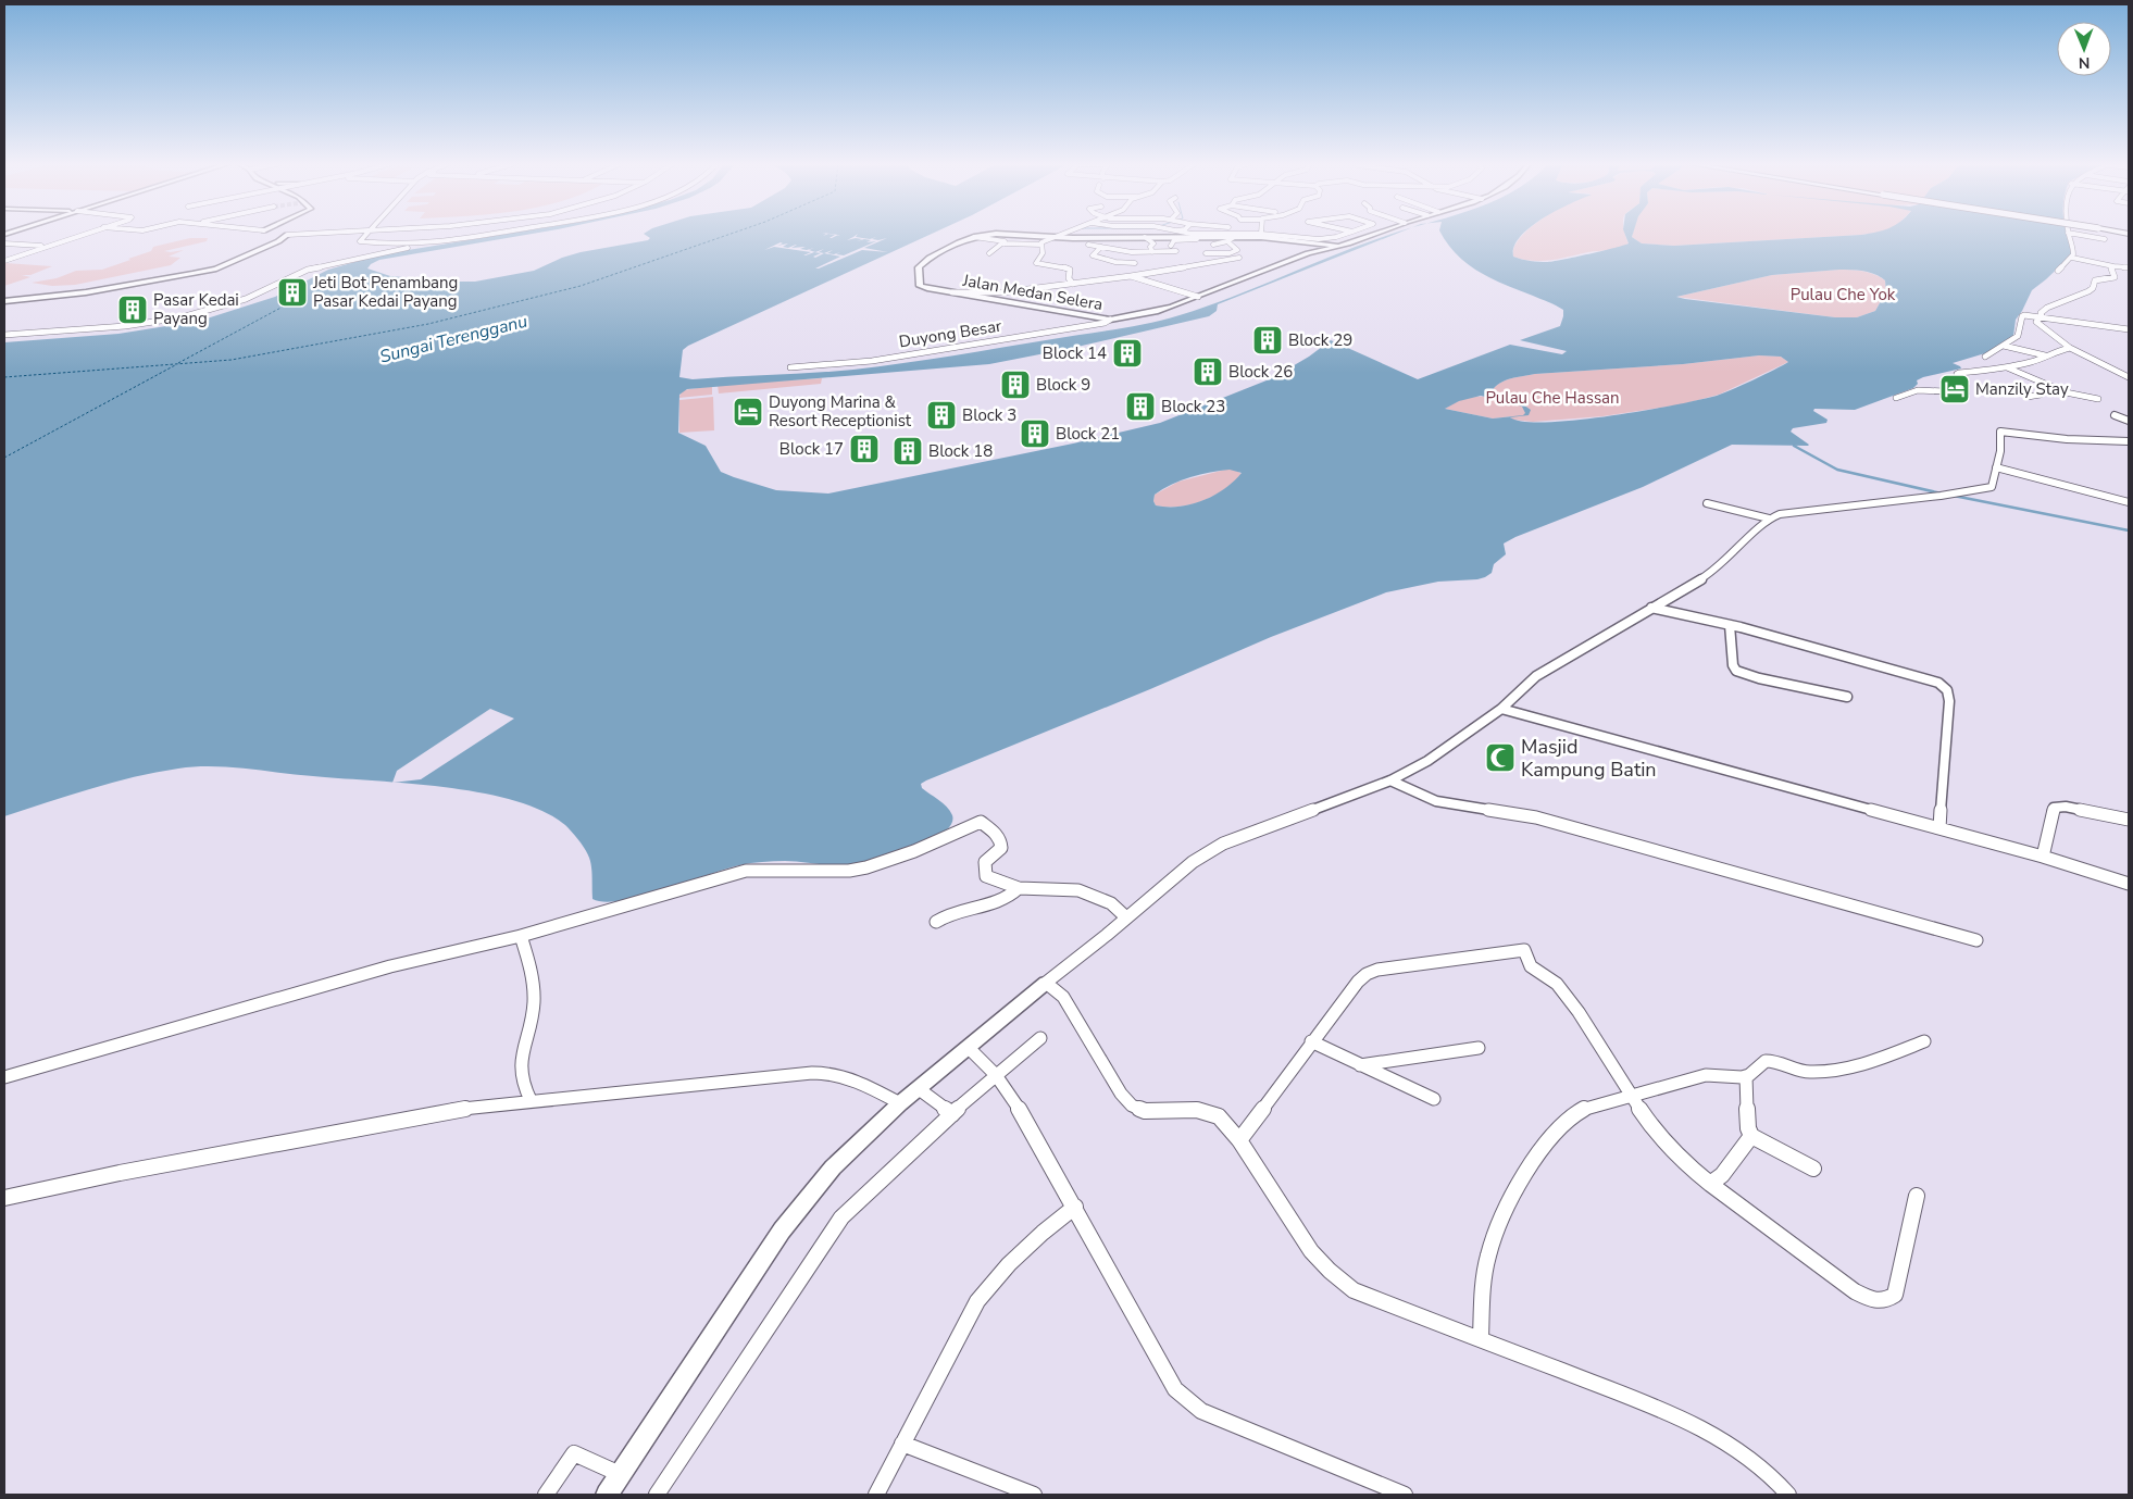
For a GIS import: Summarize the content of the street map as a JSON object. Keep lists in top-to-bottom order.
{
  "streets": {
    "street": ["Jalan Medan Selera", "Duyong Besar"]
  },
  "crossings": [
    ["Jalan Medan Selera", "Duyong Besar"]
  ],
  "water": ["Sungai Terengganu"],
  "parks": ["Pulau Che Yok", "Pulau Che Hassan"],
  "places": {
    "building": [
      "Jeti Bot Penambang Pasar Kedai Payang",
      "Pasar Kedai Payang",
      "Block 29",
      "Block 14",
      "Block 26",
      "Block 9",
      "Block 23",
      "Block 3",
      "Block 21",
      "Block 17",
      "Block 18"
    ],
    "hotel": ["Manzily Stay", "Duyong Marina & Resort Receptionist"],
    "mosque": ["Masjid Kampung Batin"]
  },
  "north": "bottom"
}
